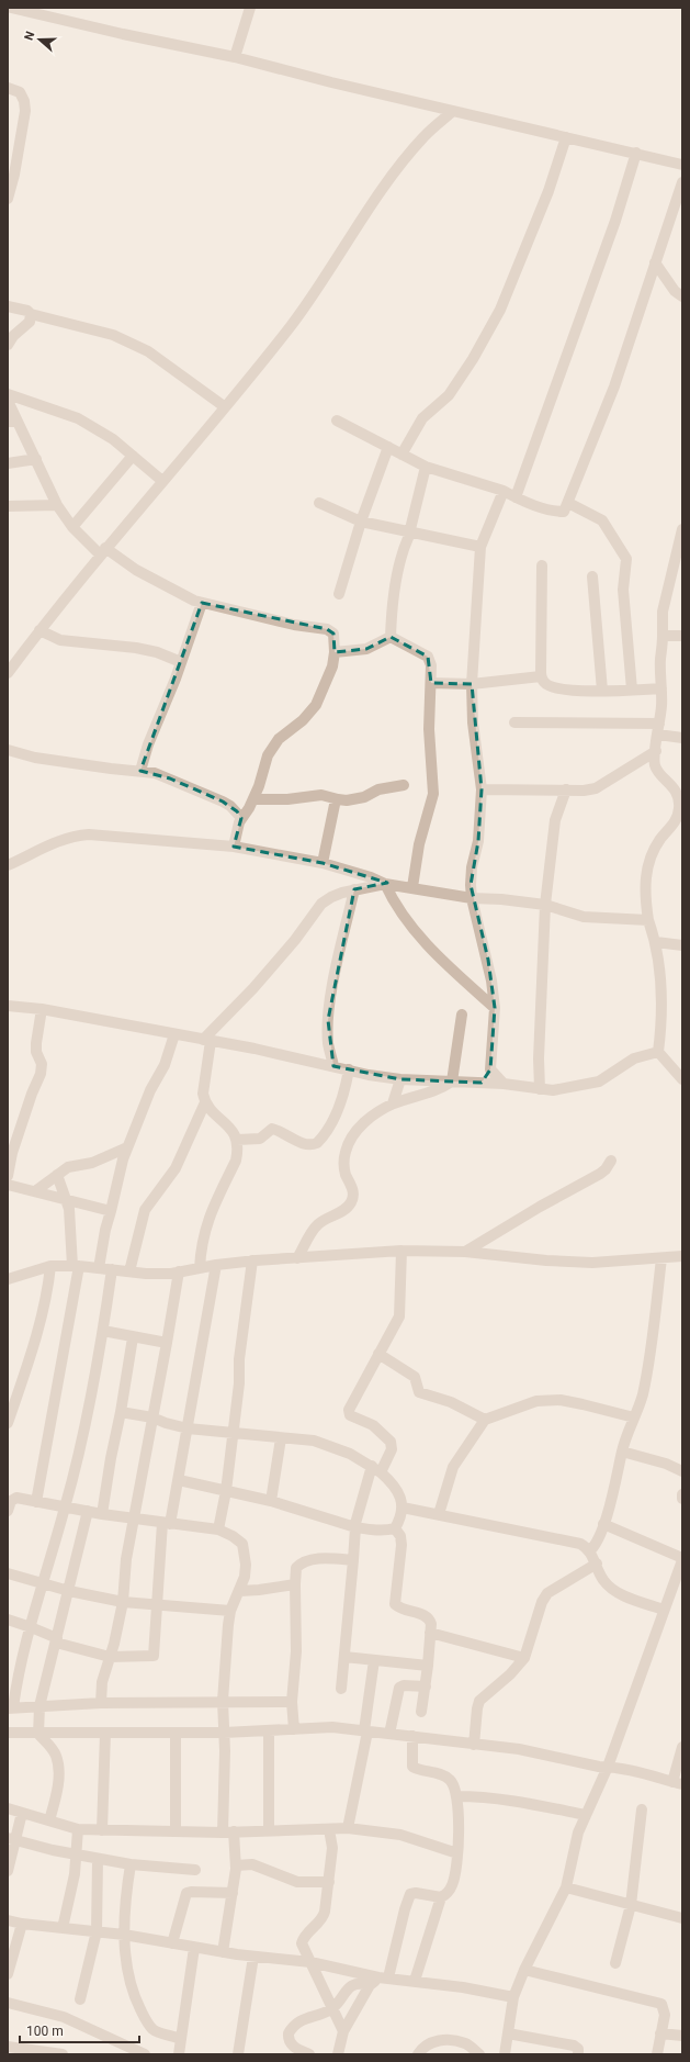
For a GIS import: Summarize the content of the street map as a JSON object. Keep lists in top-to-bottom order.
{
  "scale_bar": "100 m",
  "north": "left"
}
